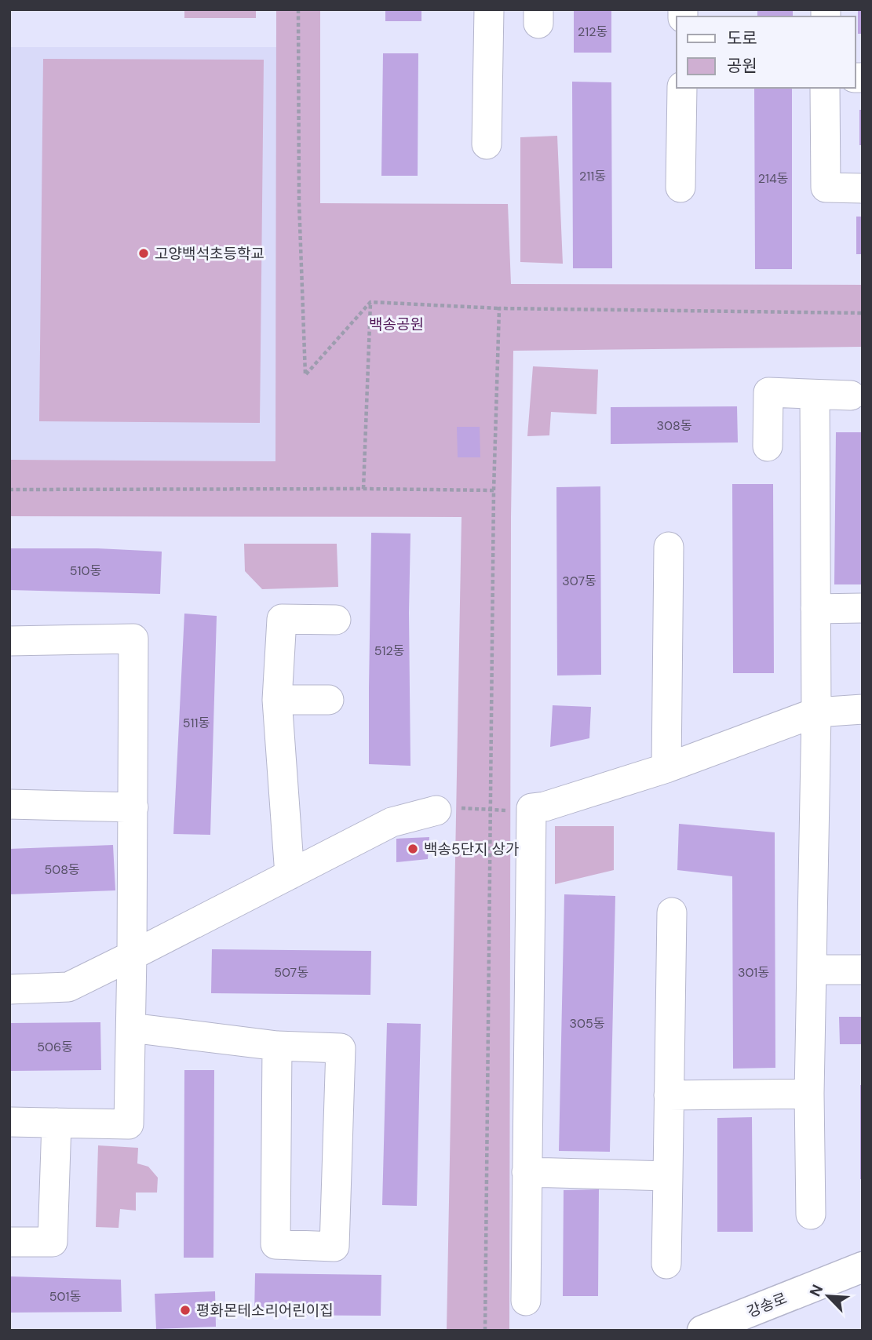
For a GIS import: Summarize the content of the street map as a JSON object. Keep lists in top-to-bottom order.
{
  "streets": {
    "main road": ["강송로"]
  },
  "parks": ["백송공원"],
  "places": ["고양백석초등학교", "백송5단지 상가", "평화몬테소리어린이집"],
  "house_numbers": [
    "212동",
    "211동",
    "214동",
    "308동",
    "510동",
    "307동",
    "512동",
    "511동",
    "508동",
    "507동",
    "301동",
    "305동",
    "506동",
    "501동"
  ],
  "legend": ["도로", "공원"],
  "north": "top left"
}
